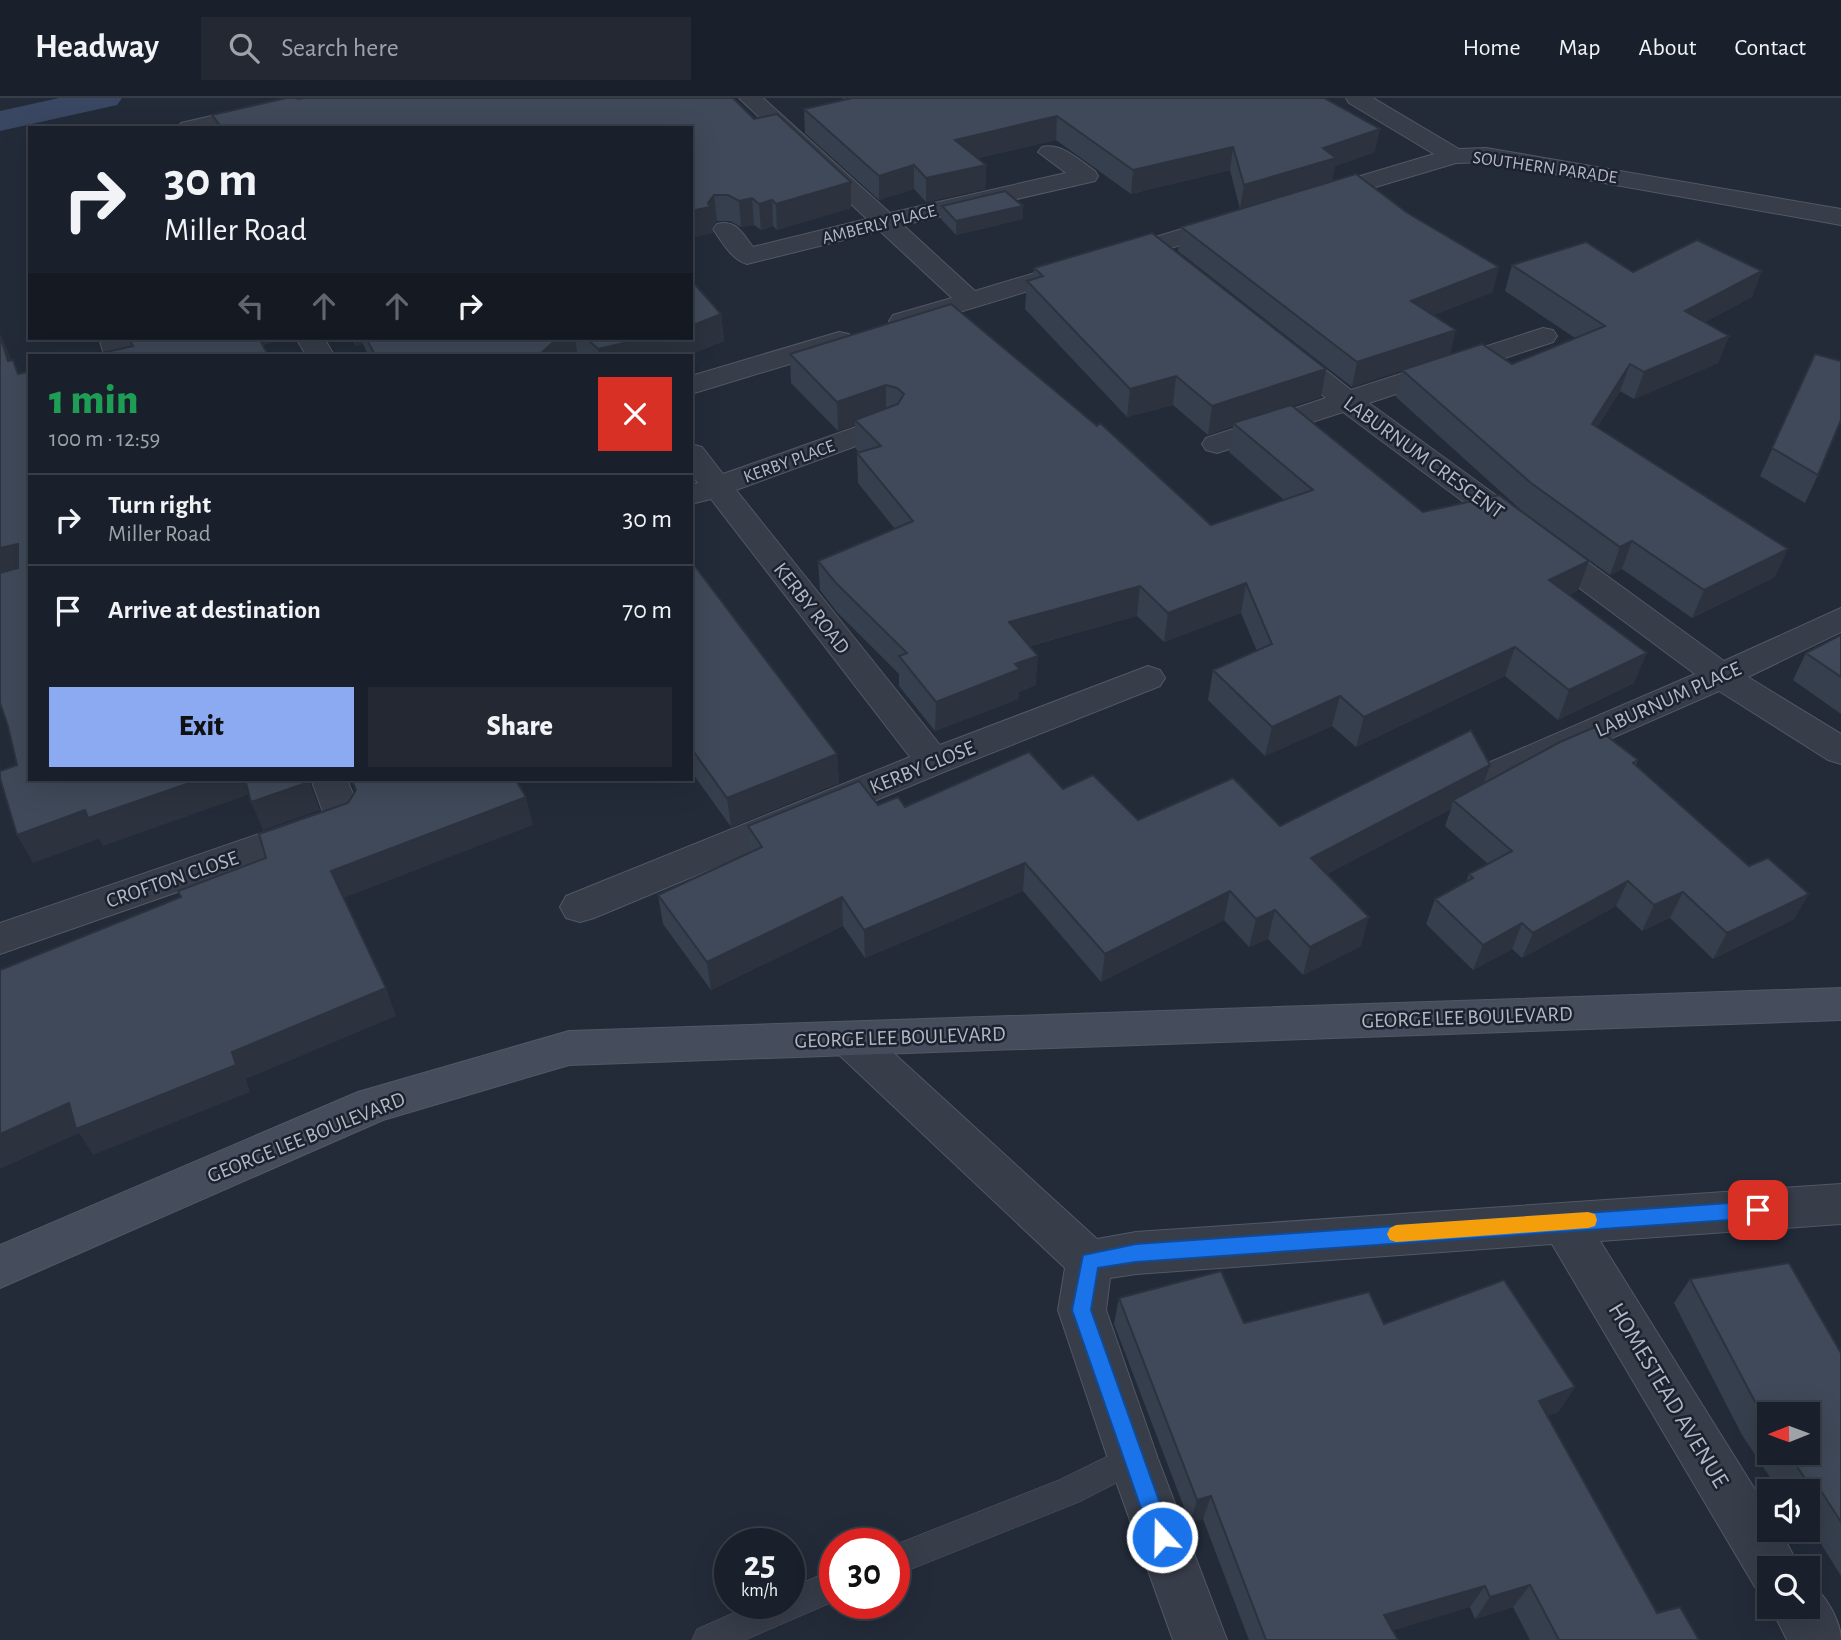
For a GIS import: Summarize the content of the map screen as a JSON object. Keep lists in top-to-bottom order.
{
  "streets": {
    "main road": ["GEORGE LEE BOULEVARD"],
    "street": [
      "SOUTHERN PARADE",
      "AMBERLY PLACE",
      "LABURNUM CRESCENT",
      "KERBY PLACE",
      "KERBY ROAD",
      "LABURNUM PLACE",
      "KERBY CLOSE",
      "CROFTON CLOSE",
      "HOMESTEAD AVENUE"
    ]
  },
  "crossings": [
    ["LABURNUM CRESCENT", "LABURNUM PLACE"],
    ["KERBY PLACE", "KERBY ROAD"],
    ["KERBY ROAD", "KERBY CLOSE"]
  ],
  "north": "left",
  "page": {
    "header": "Headway",
    "search": "Search here",
    "nav": [
      "Home",
      "Map",
      "About",
      "Contact"
    ],
    "turn": ["30 m", "Miller Road"],
    "heading": ["1 min", "100 m · 12:59"],
    "list": [
      {
        "name": "Turn right",
        "note": "Miller Road",
        "value": "30 m"
      },
      {
        "name": "Arrive at destination",
        "value": "70 m"
      }
    ],
    "buttons": ["Exit", "Share"],
    "speed": "25 km/h",
    "limit": "30"
  }
}
